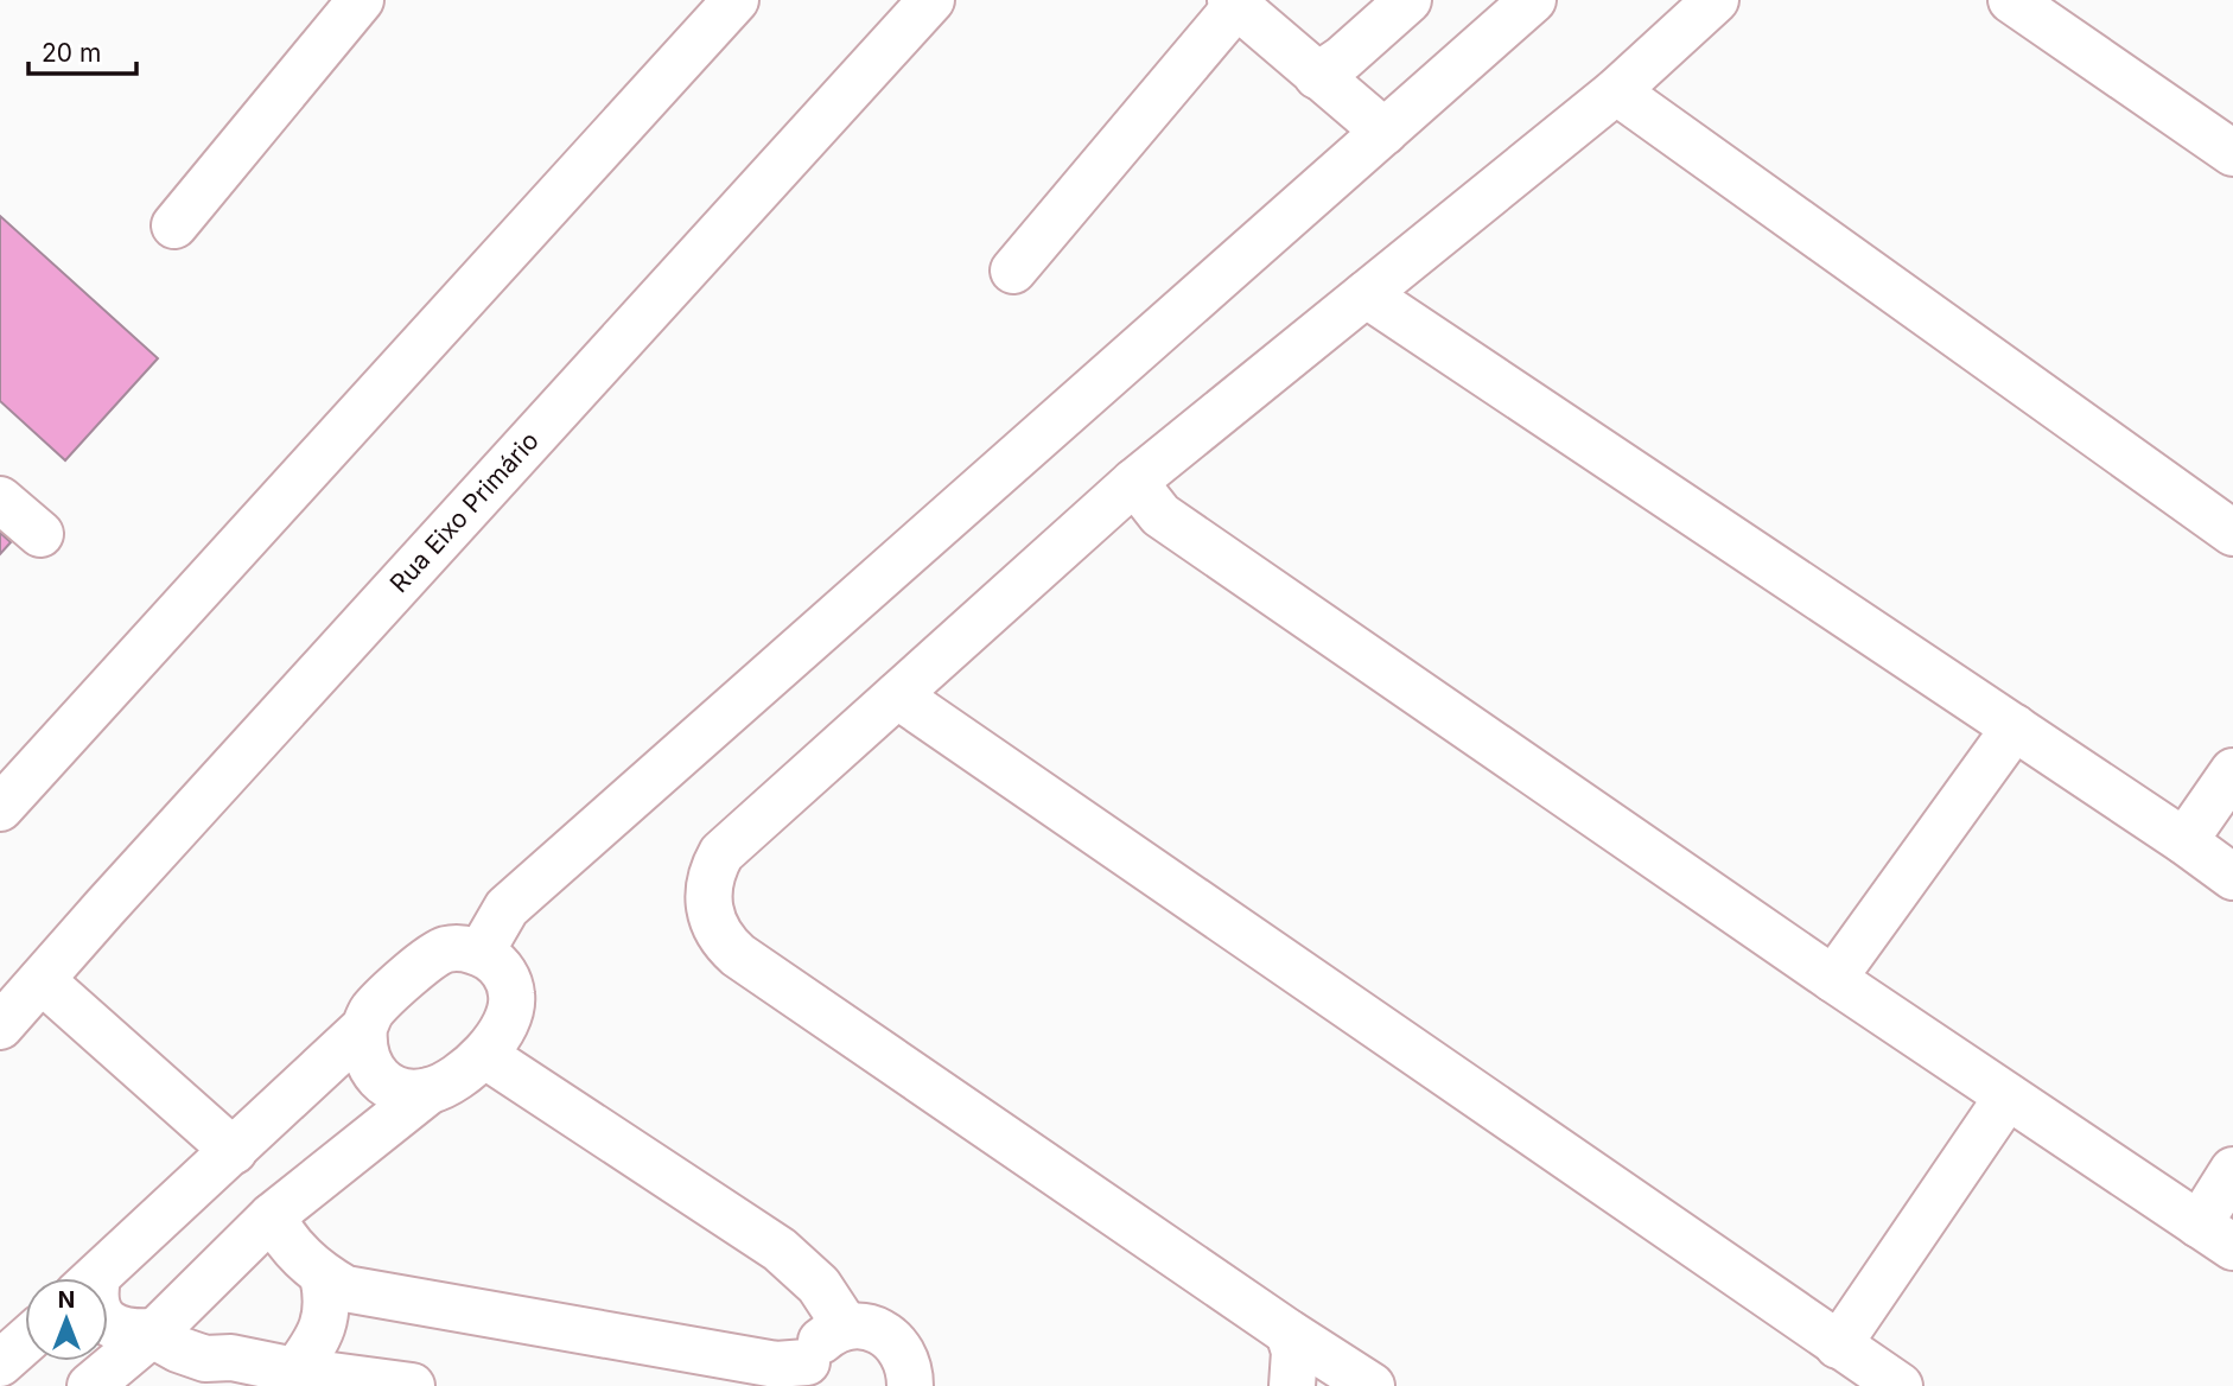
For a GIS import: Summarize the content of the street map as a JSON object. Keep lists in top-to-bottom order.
{
  "streets": {
    "street": ["Rua Eixo Primário"]
  },
  "scale_bar": "20 m",
  "north": "top"
}
